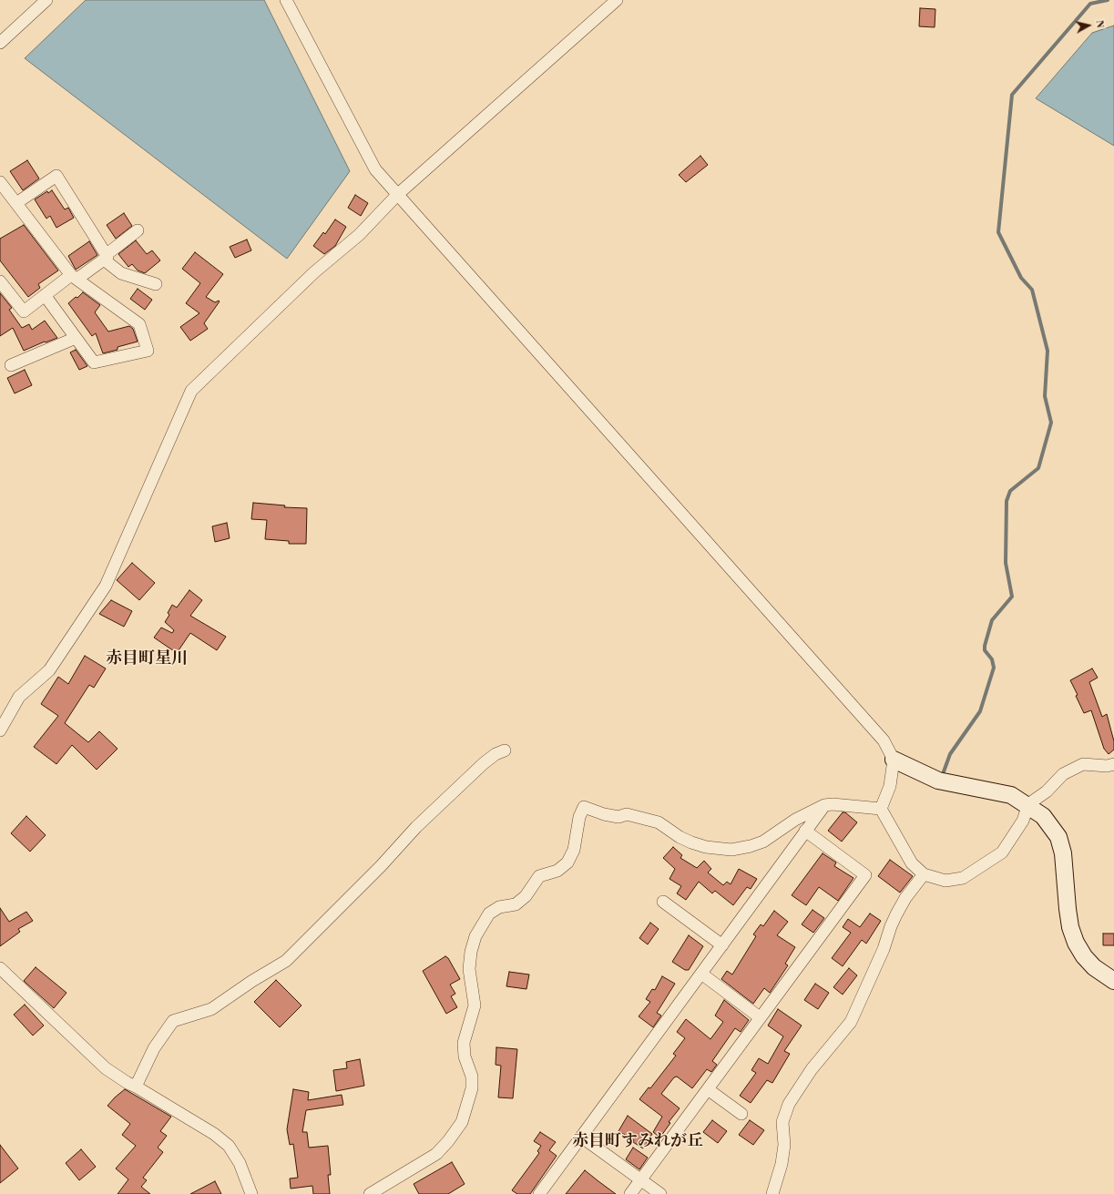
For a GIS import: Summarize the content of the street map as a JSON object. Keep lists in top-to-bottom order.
{
  "districts": ["赤目町星川", "赤目町すみれが丘"],
  "north": "right"
}
